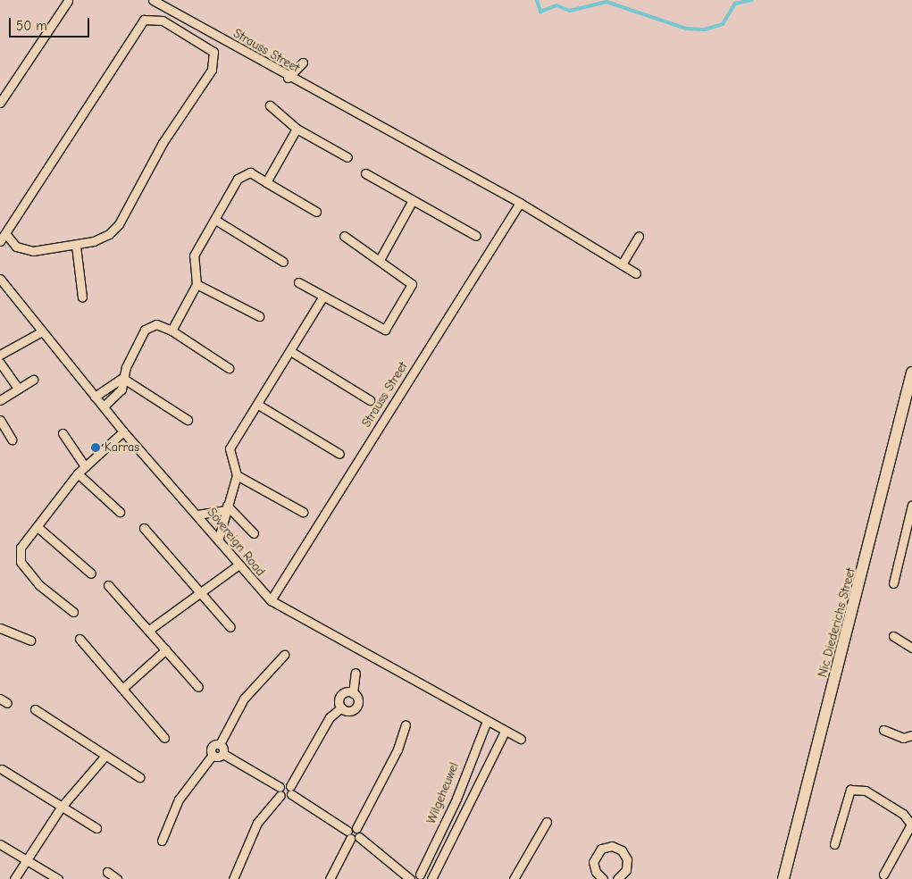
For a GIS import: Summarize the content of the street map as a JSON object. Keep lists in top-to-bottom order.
{
  "streets": {
    "street": [
      "Strauss Street",
      "Sovereign Road",
      "Nic Diederichs Street",
      "Wilgeheuwel"
    ]
  },
  "crossings": [
    ["Strauss Street", "Sovereign Road"],
    ["Sovereign Road", "Wilgeheuwel"]
  ],
  "places": ["Karras"],
  "scale_bar": "50 m"
}
